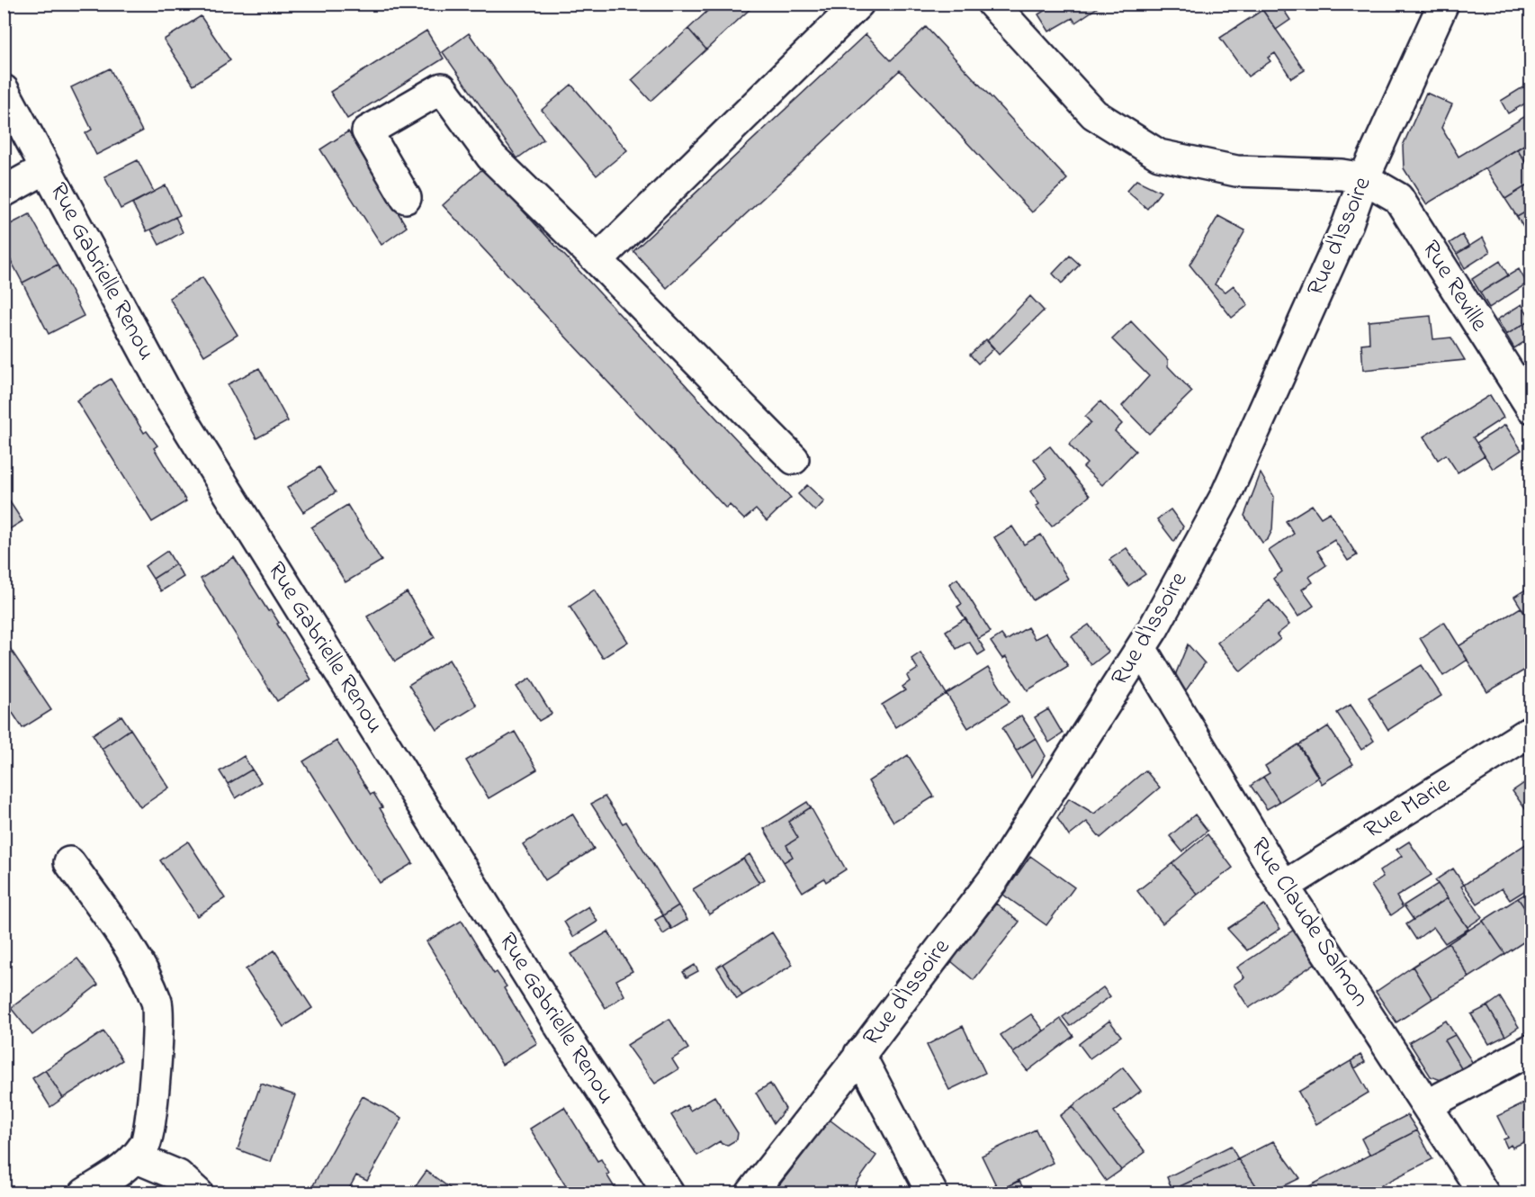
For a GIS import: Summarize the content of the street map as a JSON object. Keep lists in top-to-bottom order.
{
  "streets": {
    "street": [
      "Rue d'Issoire",
      "Rue Gabrielle Renou",
      "Rue Reville",
      "Rue Marie",
      "Rue Claude Salmon"
    ]
  },
  "crossings": [
    ["Rue d'Issoire", "Rue Reville"],
    ["Rue d'Issoire", "Rue Claude Salmon"],
    ["Rue Marie", "Rue Claude Salmon"]
  ]
}
